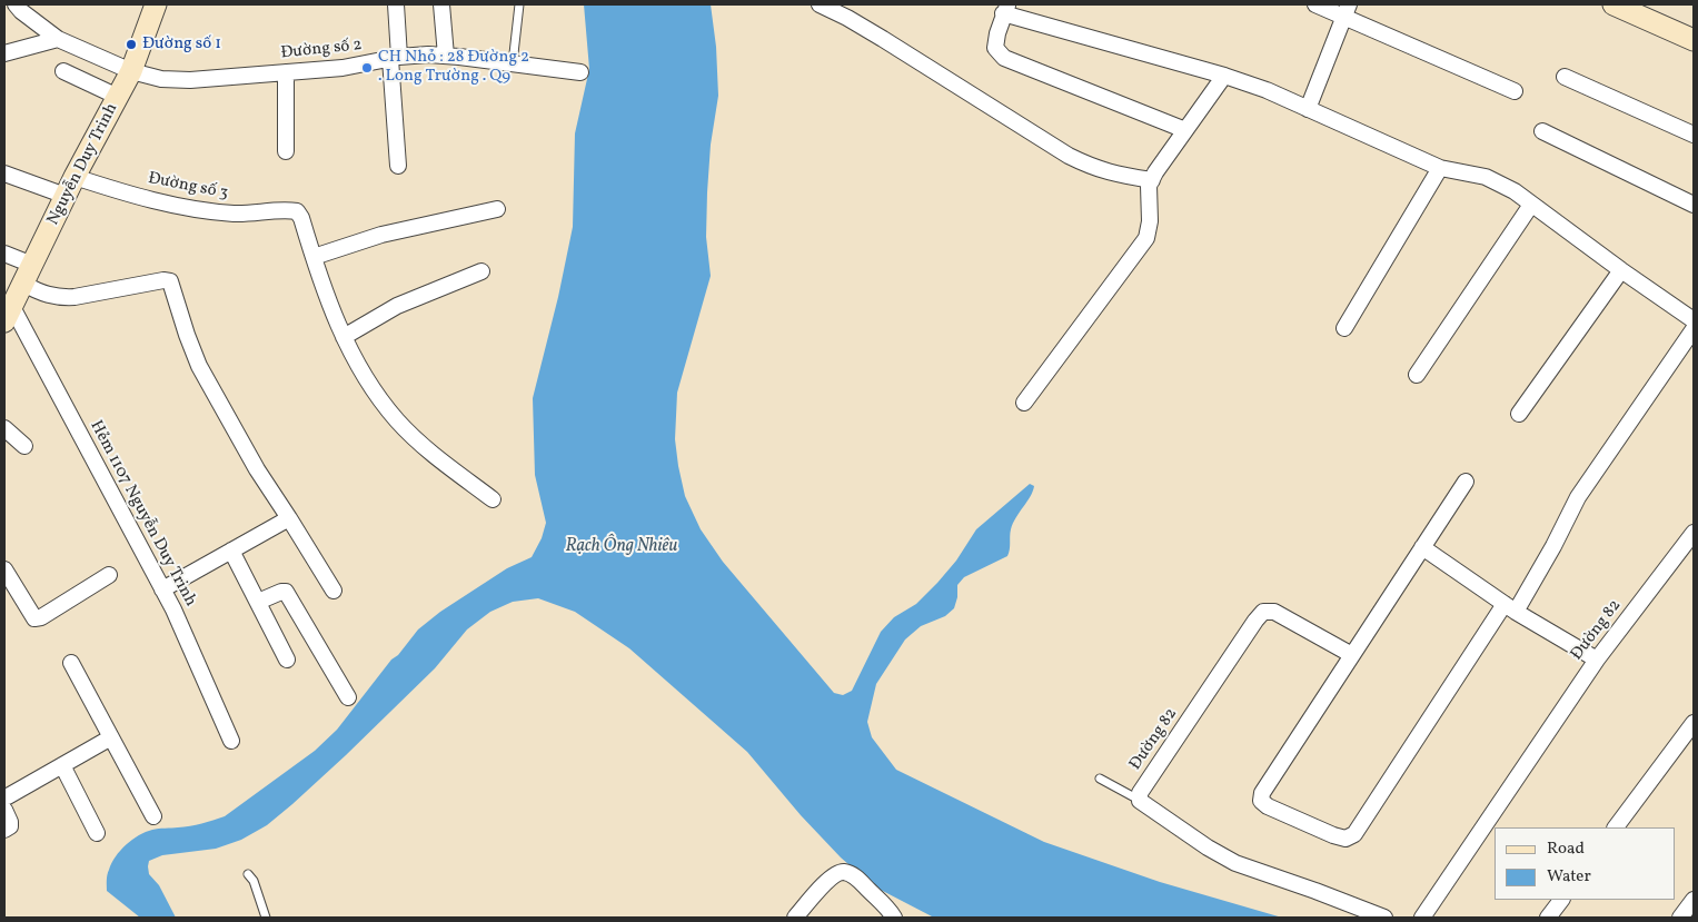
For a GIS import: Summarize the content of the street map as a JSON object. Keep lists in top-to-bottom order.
{
  "streets": {
    "main road": ["Nguyễn Duy Trinh"],
    "street": [
      "Đường số 2",
      "Đường số 3",
      "Hẻm 1107 Nguyễn Duy Trinh",
      "Đường 82"
    ]
  },
  "crossings": [
    ["Đường số 2", "Nguyễn Duy Trinh"],
    ["Nguyễn Duy Trinh", "Đường số 3"],
    ["Nguyễn Duy Trinh", "Hẻm 1107 Nguyễn Duy Trinh"]
  ],
  "water": ["Rạch Ông Nhiêu"],
  "places": ["Đường số 1", "CH Nhỏ : 28 Đường 2 . Long Trường . Q9"],
  "legend": ["Road", "Water"]
}
